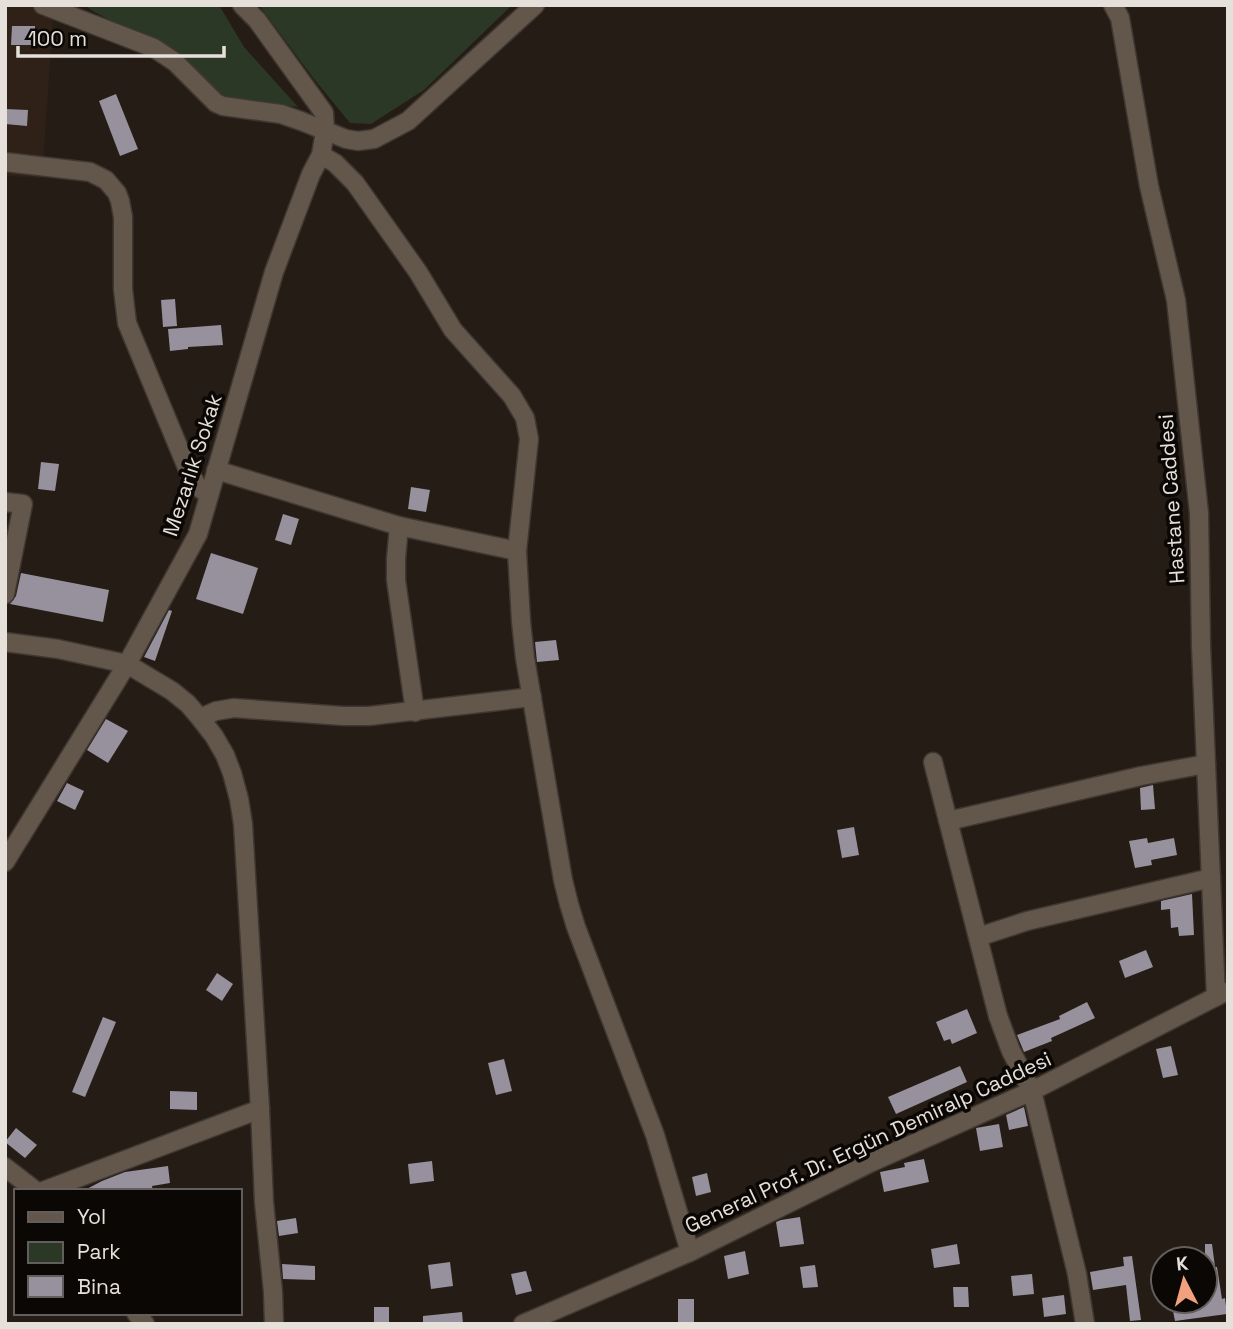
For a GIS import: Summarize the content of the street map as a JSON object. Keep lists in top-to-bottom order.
{
  "streets": {
    "street": ["Mezarlık Sokak", "Hastane Caddesi", "General Prof. Dr. Ergün Demiralp Caddesi"]
  },
  "crossings": [
    ["Hastane Caddesi", "General Prof. Dr. Ergün Demiralp Caddesi"]
  ],
  "legend": ["Yol", "Park", "Bina"],
  "scale_bar": "100 m",
  "north": "top"
}
